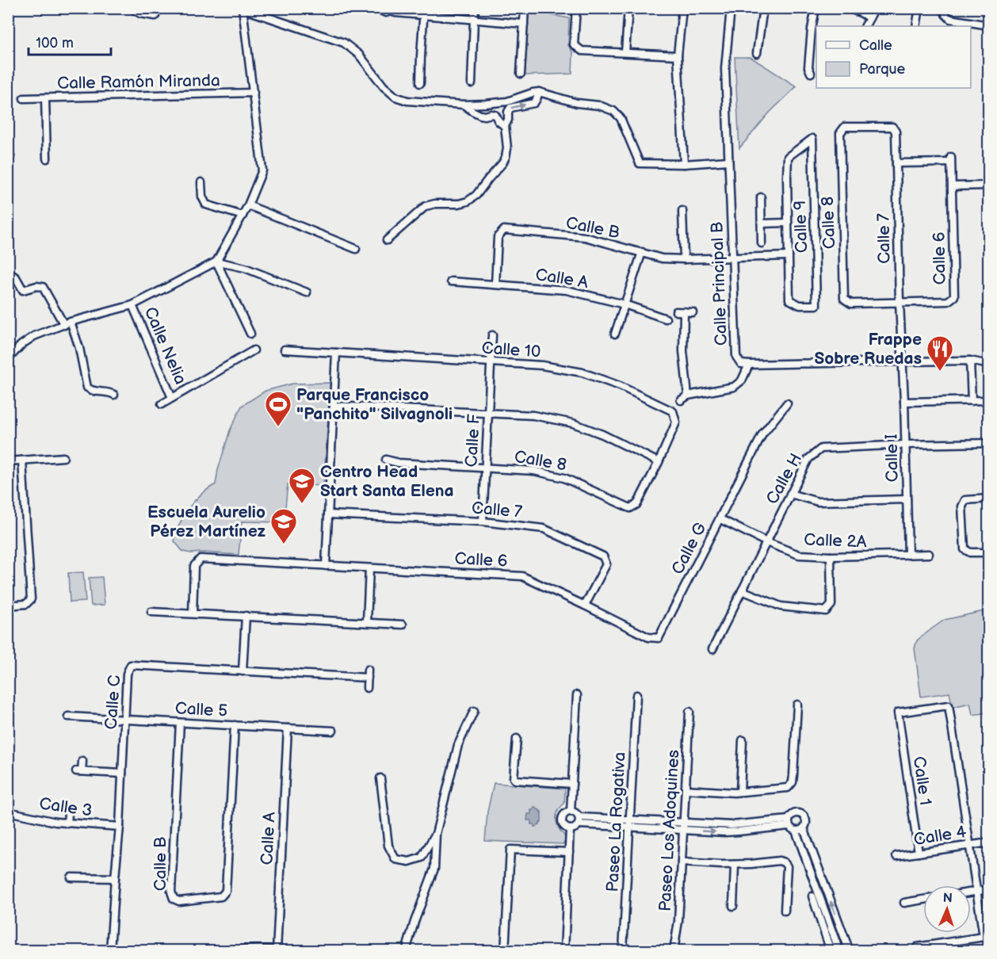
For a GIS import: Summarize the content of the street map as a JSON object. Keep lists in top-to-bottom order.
{
  "streets": {
    "street": [
      "Calle Ramón Miranda",
      "Calle 8",
      "Calle 9",
      "Calle B",
      "Calle 7",
      "Calle 6",
      "Calle A",
      "Calle Principal B",
      "Calle Nelia",
      "Calle 10",
      "Calle F",
      "Calle I",
      "Calle H",
      "Calle 2A",
      "Calle G",
      "Calle C",
      "Calle 5",
      "Calle 1",
      "Calle 3",
      "Paseo La Rogativa",
      "Paseo Los Adoquines",
      "Calle 4"
    ]
  },
  "crossings": [
    ["Calle 8", "Calle 7"],
    ["Calle 8", "Calle 6"],
    ["Calle 8", "Calle 10"],
    ["Calle 8", "Calle F"],
    ["Calle B", "Calle A"],
    ["Calle B", "Calle Principal B"],
    ["Calle B", "Calle 5"],
    ["Calle 7", "Calle 6"],
    ["Calle 7", "Calle F"],
    ["Calle 7", "Calle I"],
    ["Calle 7", "Calle G"],
    ["Calle 6", "Calle G"],
    ["Calle A", "Calle 5"],
    ["Calle 10", "Calle F"],
    ["Calle I", "Calle H"],
    ["Calle I", "Calle 2A"],
    ["Calle H", "Calle 2A"],
    ["Calle 2A", "Calle G"],
    ["Calle C", "Calle 5"],
    ["Calle C", "Calle 3"],
    ["Calle 1", "Calle 4"]
  ],
  "places": {
    "restaurant": ["Frappe Sobre Ruedas"],
    "sports": ["Parque Francisco \"Panchito\" Silvagnoli"],
    "school or university": ["Centro Head Start Santa Elena", "Escuela Aurelio Pérez Martínez"]
  },
  "legend": ["Calle", "Parque"],
  "scale_bar": "100 m",
  "north": "top"
}
